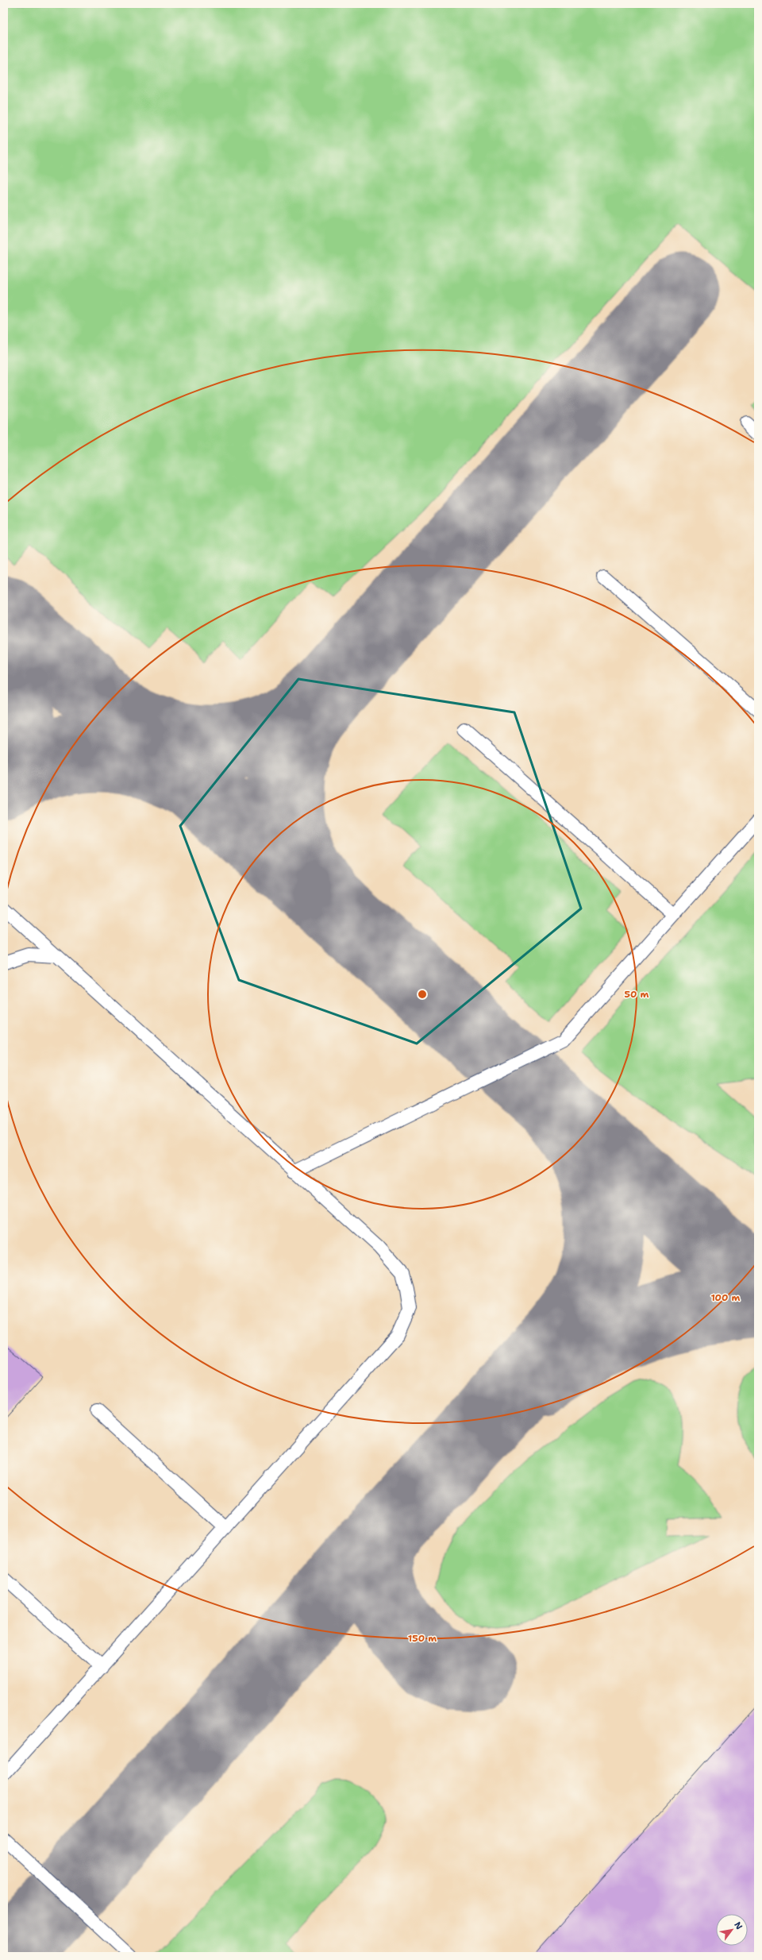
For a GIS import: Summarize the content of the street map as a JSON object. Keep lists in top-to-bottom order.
{
  "north": "top right",
  "rings": ["50 m", "100 m", "150 m"]
}
